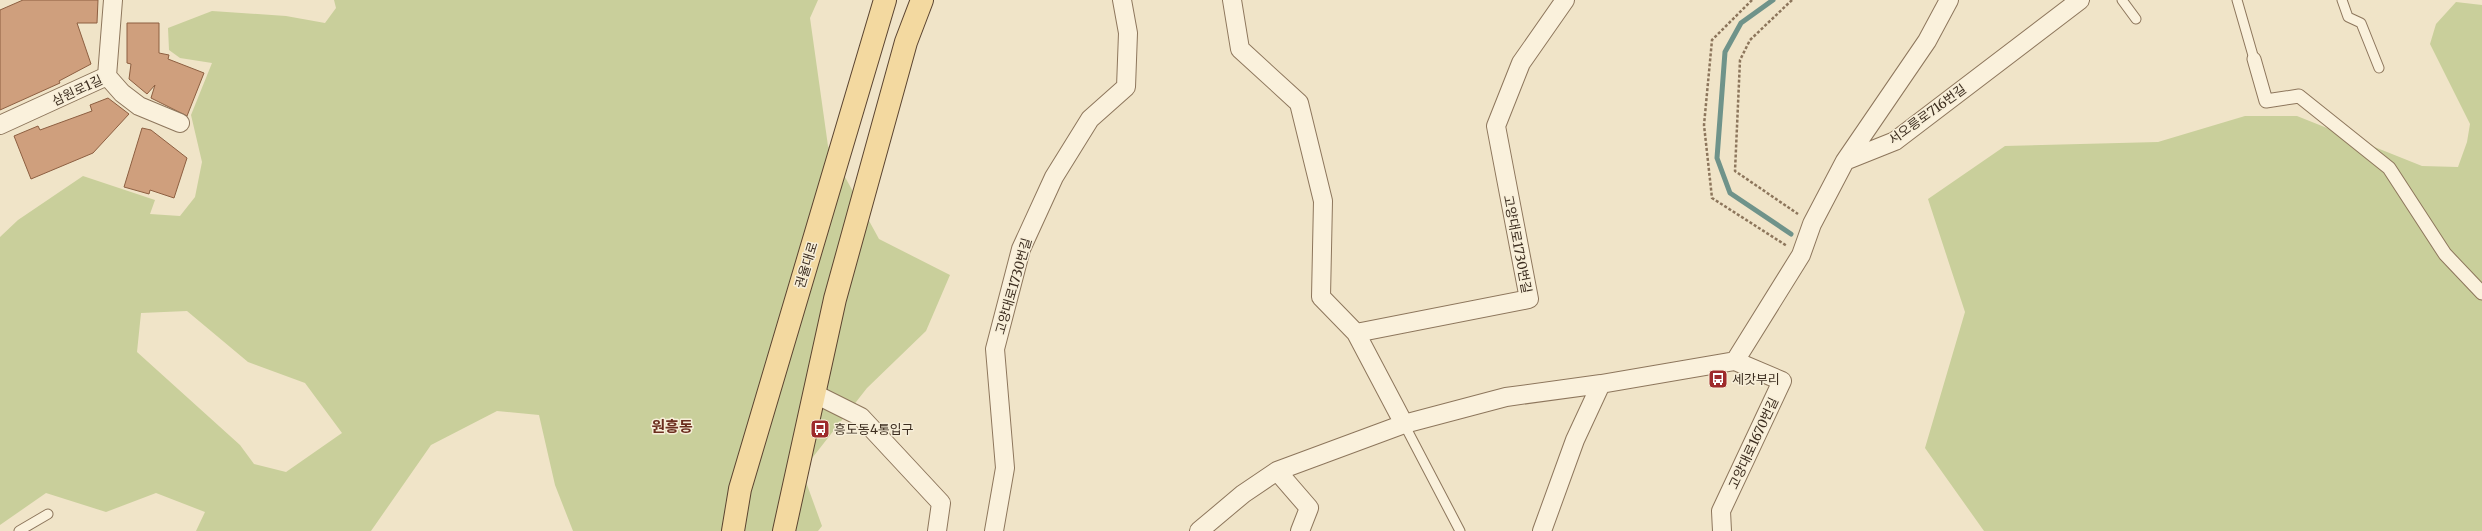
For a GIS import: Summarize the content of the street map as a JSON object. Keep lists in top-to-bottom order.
{
  "streets": {
    "main road": ["권율대로"],
    "street": [
      "삼원로1길",
      "서오릉로716번길",
      "고양대로1730번길",
      "고양대로1670번길"
    ]
  },
  "districts": ["원흥동"],
  "places": {
    "bus stop": ["세갓부리", "흥도동4통입구"]
  }
}
